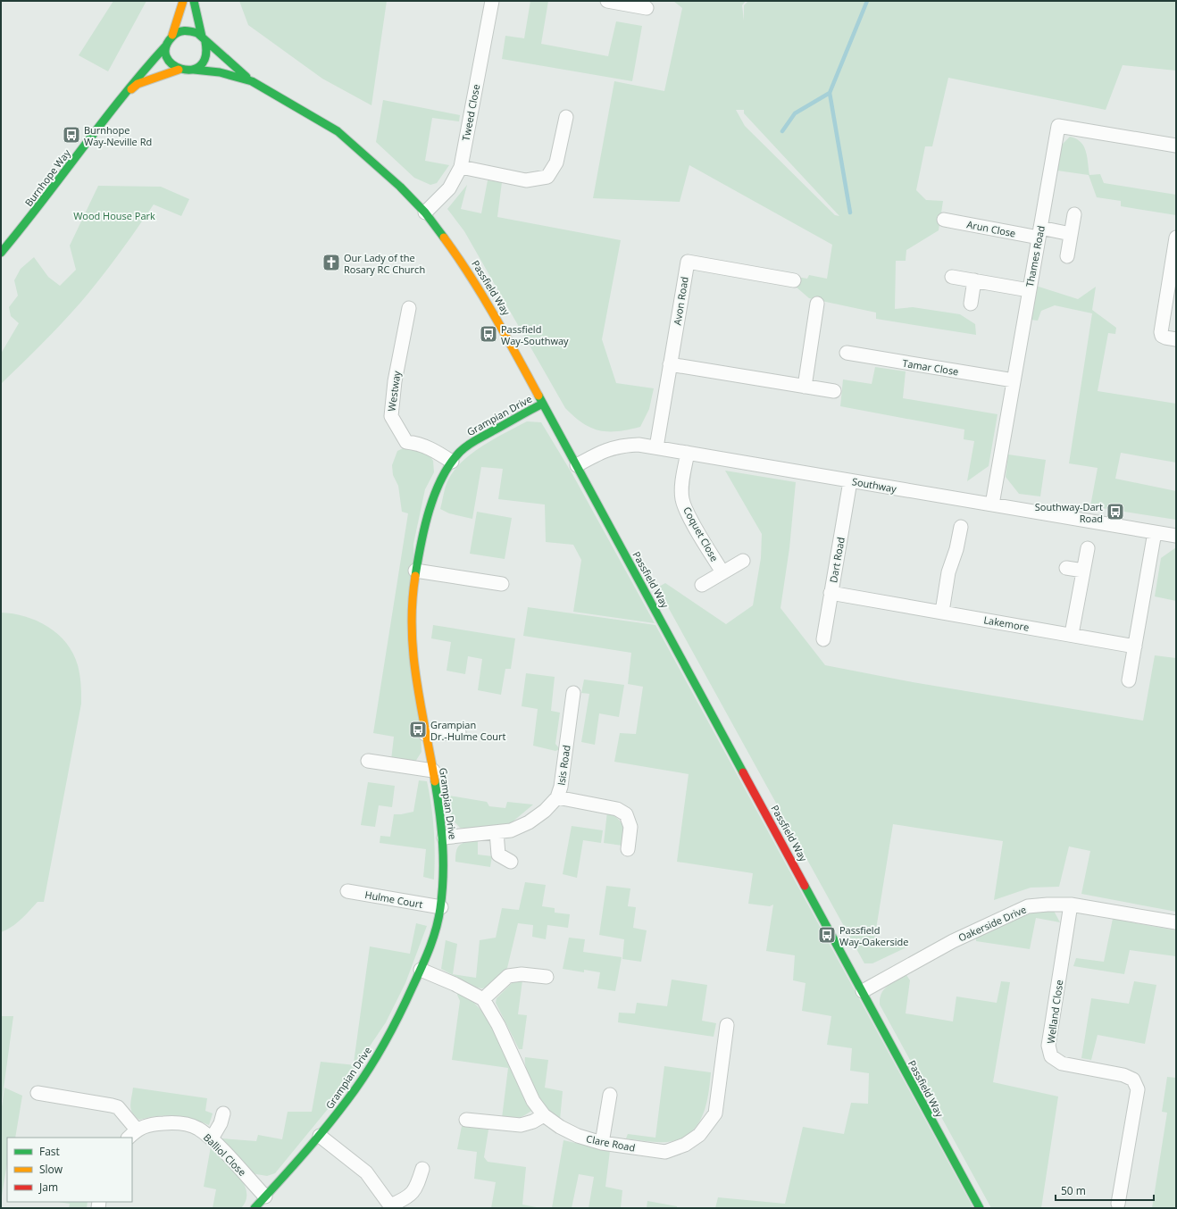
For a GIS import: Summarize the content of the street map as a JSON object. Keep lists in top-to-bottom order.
{
  "streets": {
    "street": [
      "Tweed Close",
      "Burnhope Way",
      "Arun Close",
      "Thames Road",
      "Passfield Way",
      "Avon Road",
      "Tamar Close",
      "Westway",
      "Grampian Drive",
      "Southway",
      "Coquet Close",
      "Dart Road",
      "Lakemore",
      "Isis Road",
      "Hulme Court",
      "Oakerside Drive",
      "Welland Close",
      "Clare Road",
      "Balliol Close"
    ]
  },
  "crossings": [
    ["Tweed Close", "Passfield Way"],
    ["Burnhope Way", "Passfield Way"],
    ["Arun Close", "Thames Road"],
    ["Thames Road", "Tamar Close"],
    ["Thames Road", "Southway"],
    ["Passfield Way", "Grampian Drive"],
    ["Passfield Way", "Southway"],
    ["Passfield Way", "Oakerside Drive"],
    ["Avon Road", "Southway"],
    ["Westway", "Grampian Drive"],
    ["Grampian Drive", "Isis Road"],
    ["Grampian Drive", "Hulme Court"],
    ["Grampian Drive", "Balliol Close"],
    ["Southway", "Coquet Close"],
    ["Southway", "Dart Road"],
    ["Dart Road", "Lakemore"],
    ["Oakerside Drive", "Welland Close"]
  ],
  "parks": ["Wood House Park"],
  "places": {
    "bus stop": [
      "Burnhope Way-Neville Rd",
      "Passfield Way-Southway",
      "Southway-Dart Road",
      "Grampian Dr.-Hulme Court",
      "Passfield Way-Oakerside"
    ],
    "church": ["Our Lady of the Rosary RC Church"]
  },
  "legend": ["Fast", "Slow", "Jam"],
  "scale_bar": "50 m"
}
